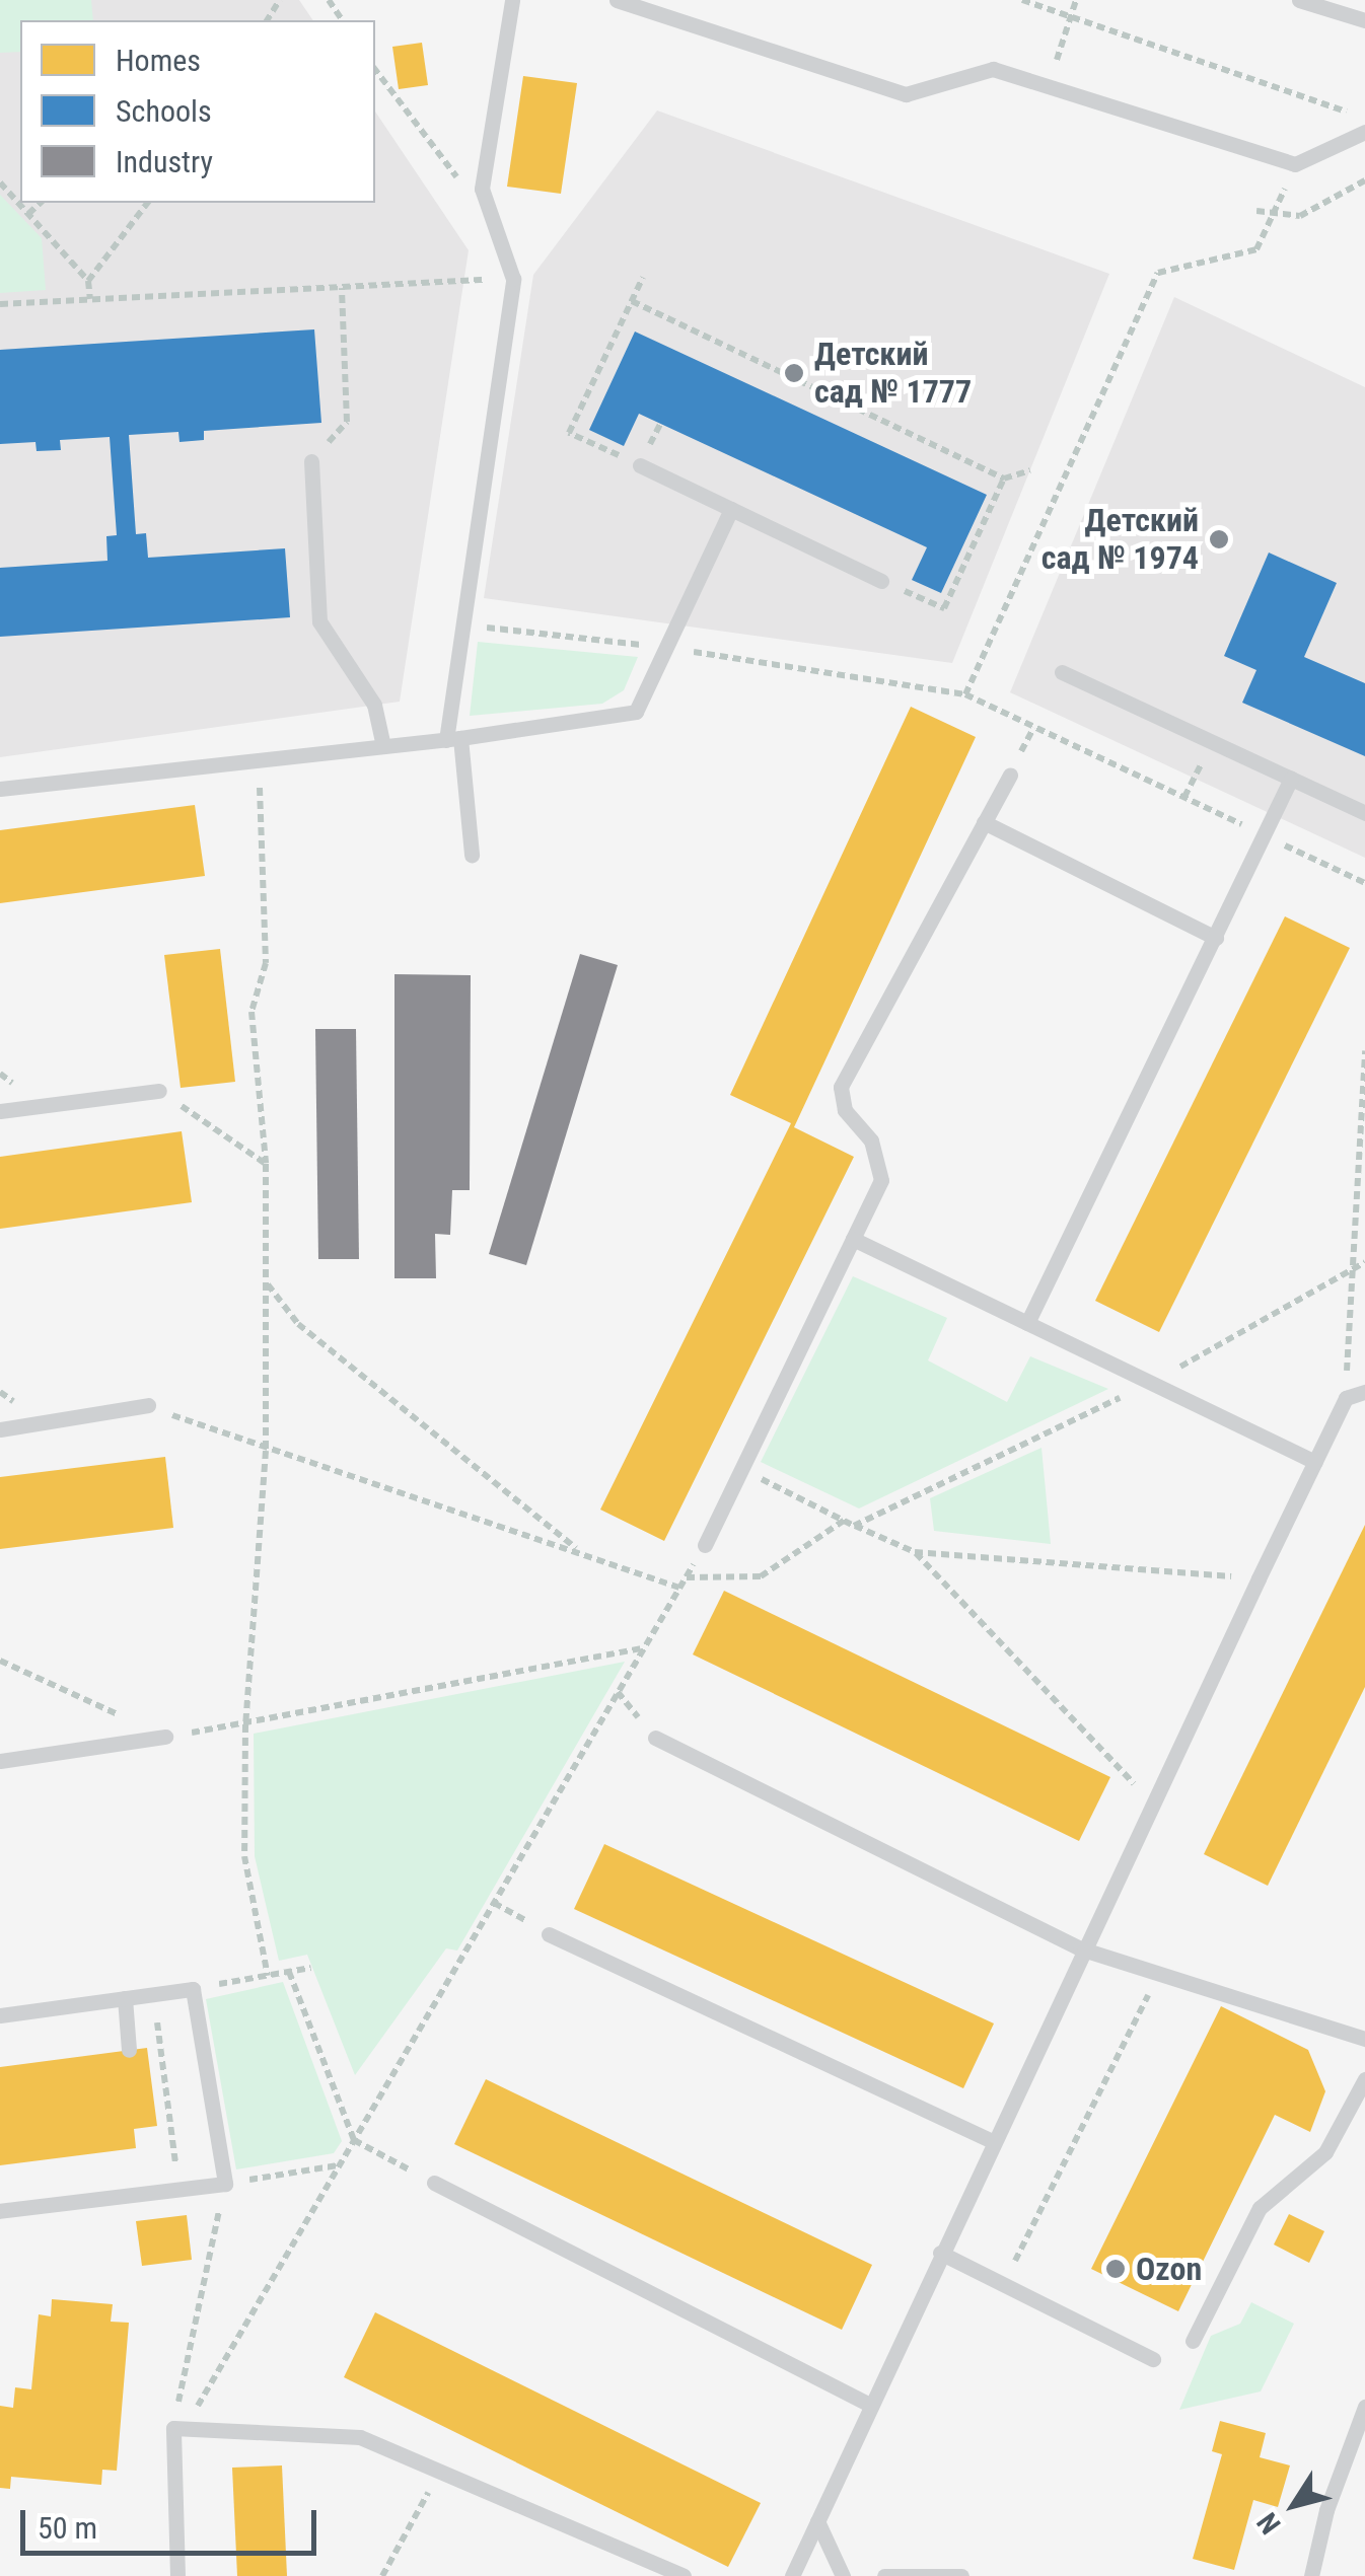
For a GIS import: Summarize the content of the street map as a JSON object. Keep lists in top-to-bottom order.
{
  "places": ["Детский сад № 1777", "Детский сад № 1974", "Ozon"],
  "legend": ["Homes", "Schools", "Industry"],
  "scale_bar": "50 m",
  "north": "bottom left"
}
